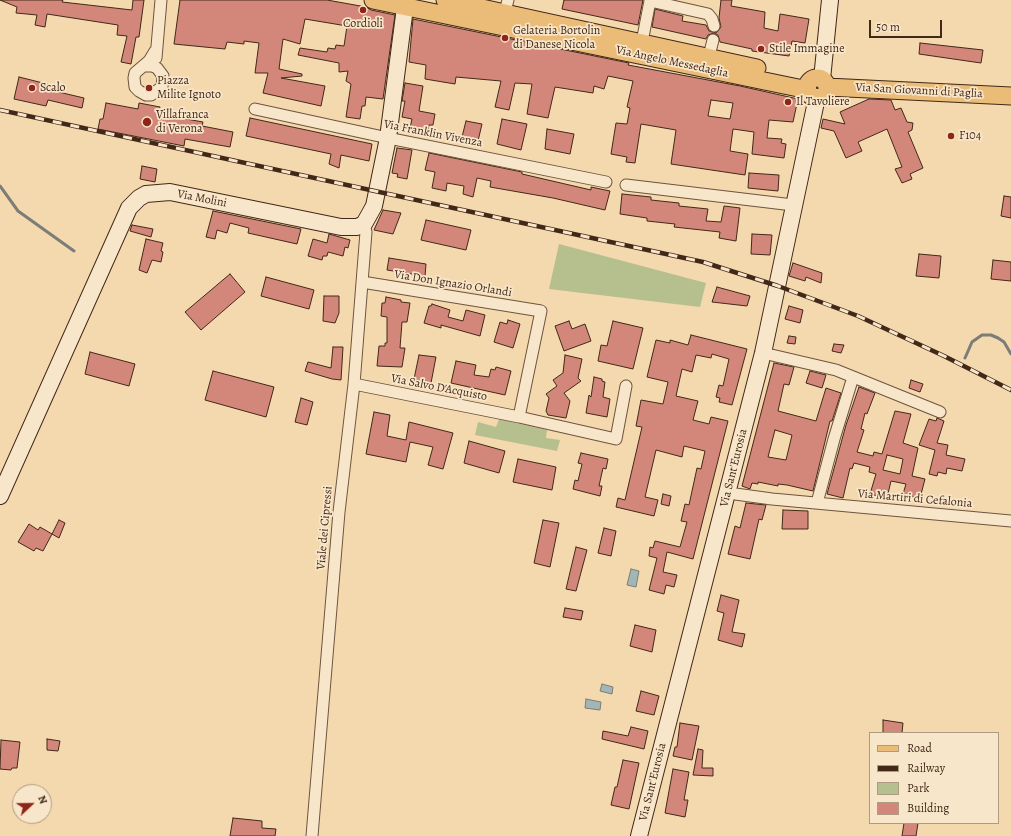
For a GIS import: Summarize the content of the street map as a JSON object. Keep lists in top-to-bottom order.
{
  "streets": {
    "main road": ["Via Angelo Messedaglia", "Via San Giovanni di Paglia"],
    "street": [
      "Via Franklin Vivenza",
      "Via Molini",
      "Via Don Ignazio Orlandi",
      "Via Salvo D'Acquisto",
      "Via Sant'Eurosia",
      "Via Martiri di Cefalonia",
      "Viale dei Cipressi"
    ]
  },
  "crossings": [
    ["Via Angelo Messedaglia", "Via San Giovanni di Paglia"],
    ["Via Angelo Messedaglia", "Via Sant'Eurosia"],
    ["Via San Giovanni di Paglia", "Via Sant'Eurosia"],
    ["Via Molini", "Viale dei Cipressi"],
    ["Via Don Ignazio Orlandi", "Via Salvo D'Acquisto"],
    ["Via Don Ignazio Orlandi", "Viale dei Cipressi"],
    ["Via Salvo D'Acquisto", "Viale dei Cipressi"],
    ["Via Sant'Eurosia", "Via Martiri di Cefalonia"]
  ],
  "places": [
    "Cordioli",
    "Gelateria Bortolin di Danese Nicola",
    "Stile Immagine",
    "Scalo",
    "Piazza Milite Ignoto",
    "Il Tavoliere",
    "Villafranca di Verona",
    "F104"
  ],
  "legend": [
    "Road",
    "Railway",
    "Park",
    "Building"
  ],
  "scale_bar": "50 m",
  "north": "right"
}
